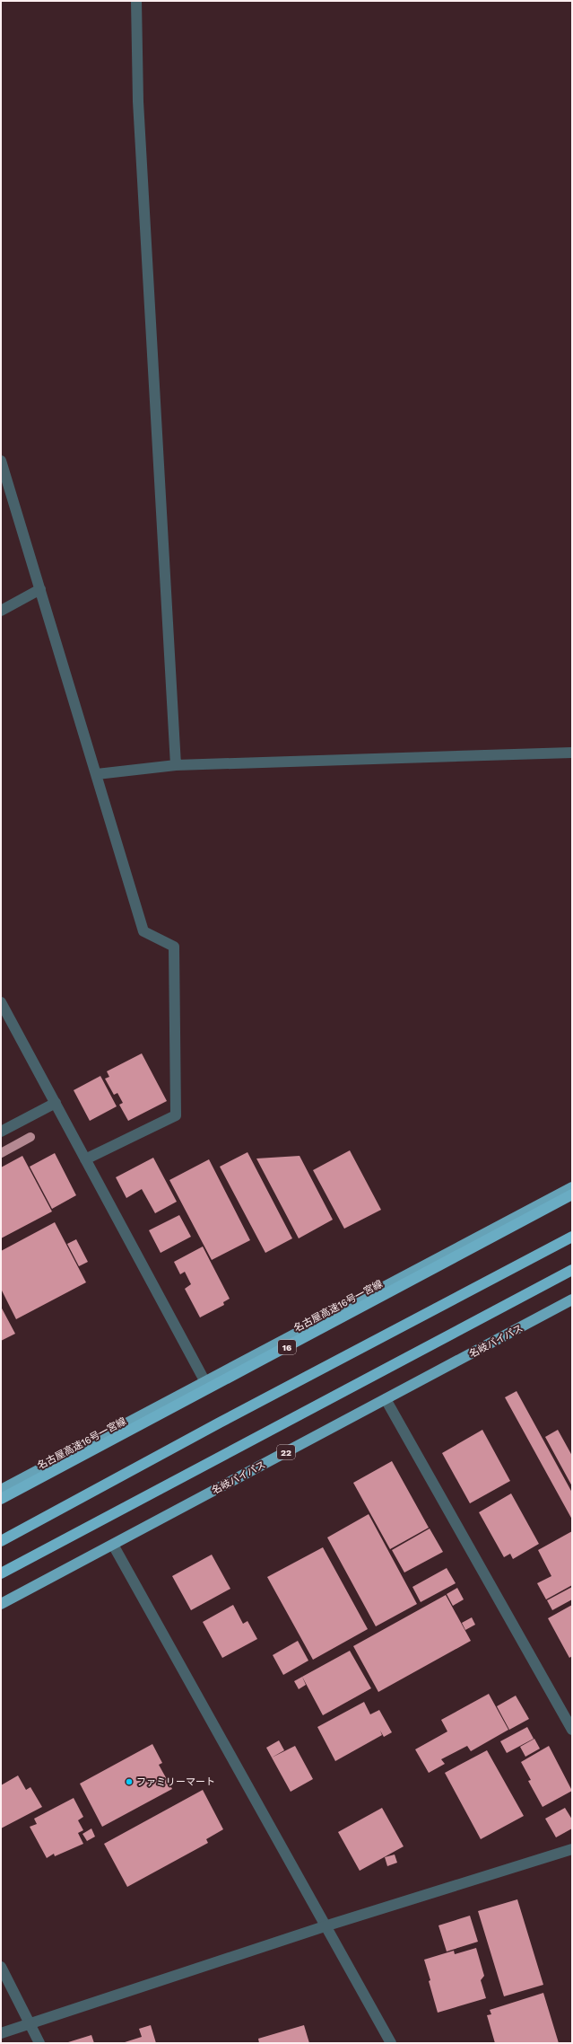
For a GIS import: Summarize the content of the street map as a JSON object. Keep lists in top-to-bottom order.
{
  "streets": {
    "highway": [
      "名古屋高速16号一宮線",
      "名岐バイパス",
      "16",
      "22"
    ]
  },
  "places": ["ファミリーマート"]
}
